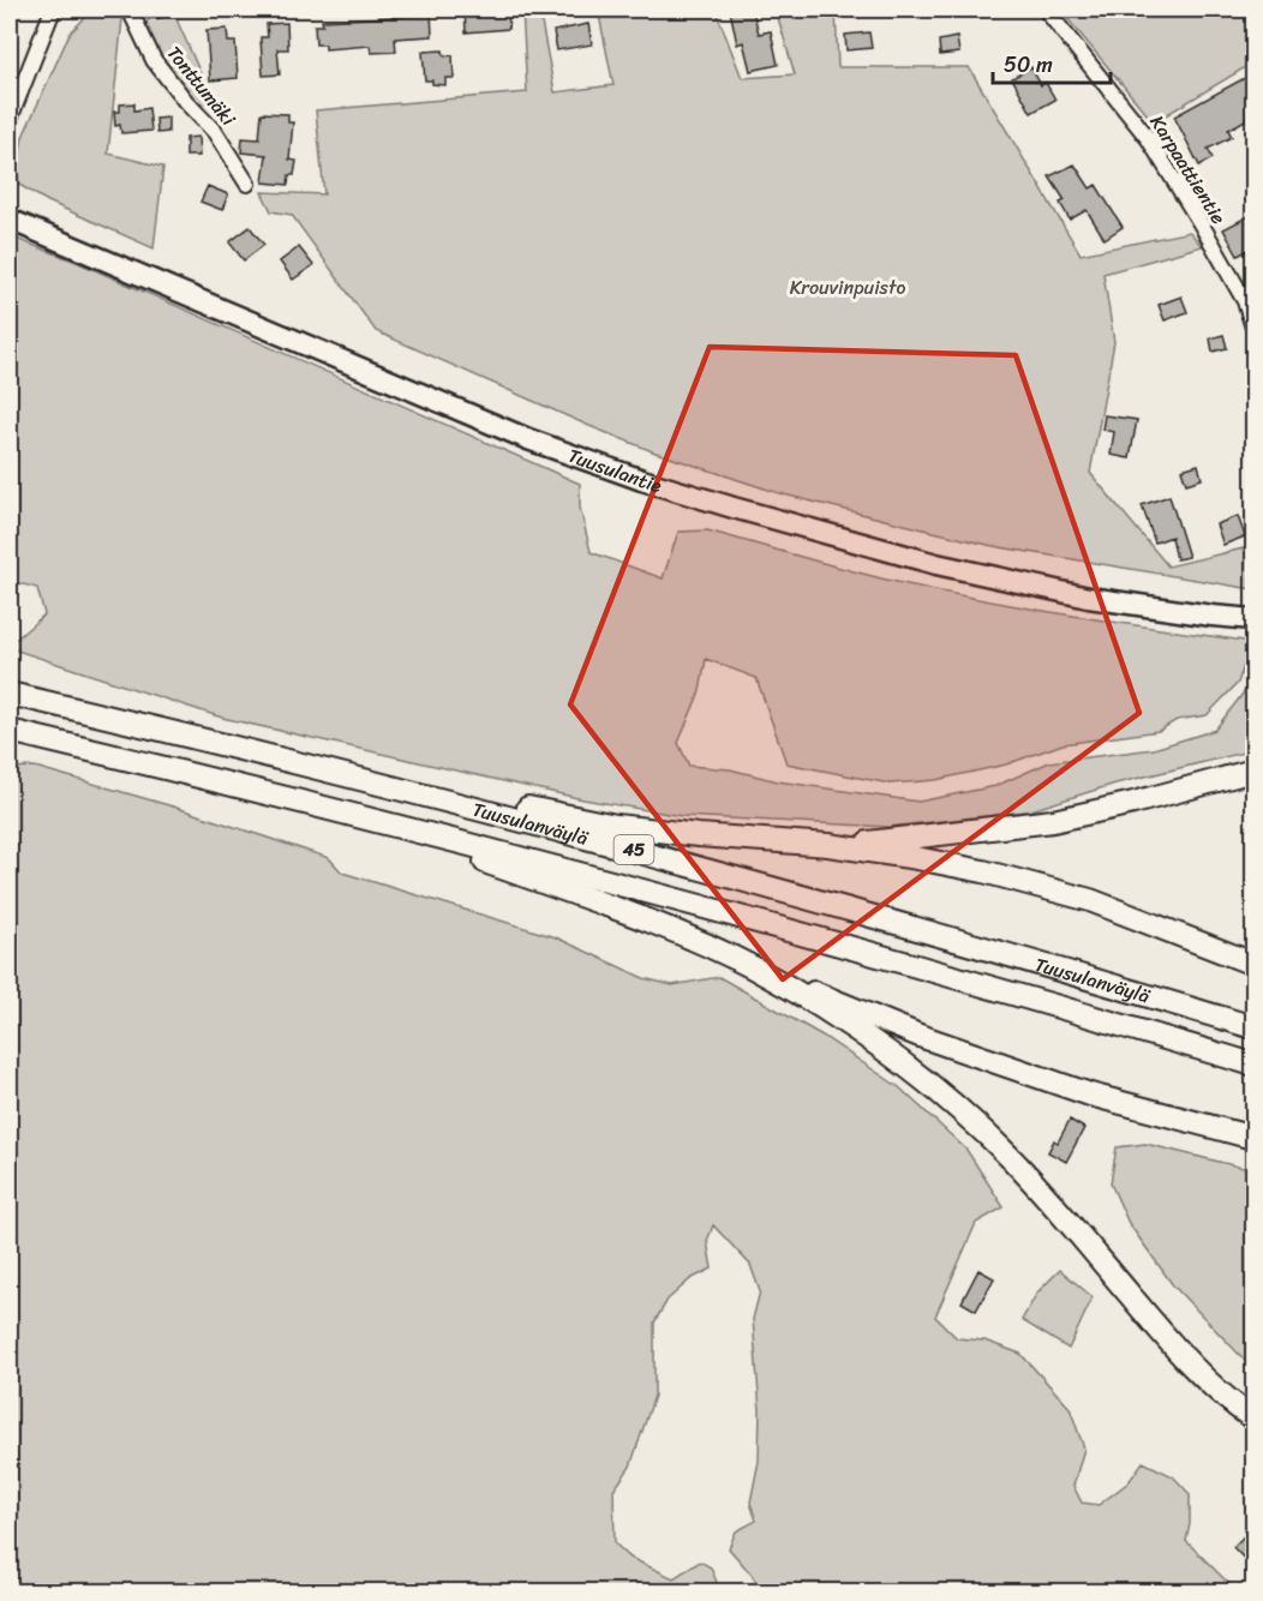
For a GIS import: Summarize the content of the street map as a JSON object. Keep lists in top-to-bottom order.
{
  "streets": {
    "highway": ["Tuusulanväylä", "45"],
    "main road": ["Tuusulantie"],
    "street": ["Tonttumäki", "Karpaattientie"]
  },
  "parks": ["Krouvinpuisto"],
  "scale_bar": "50 m"
}
